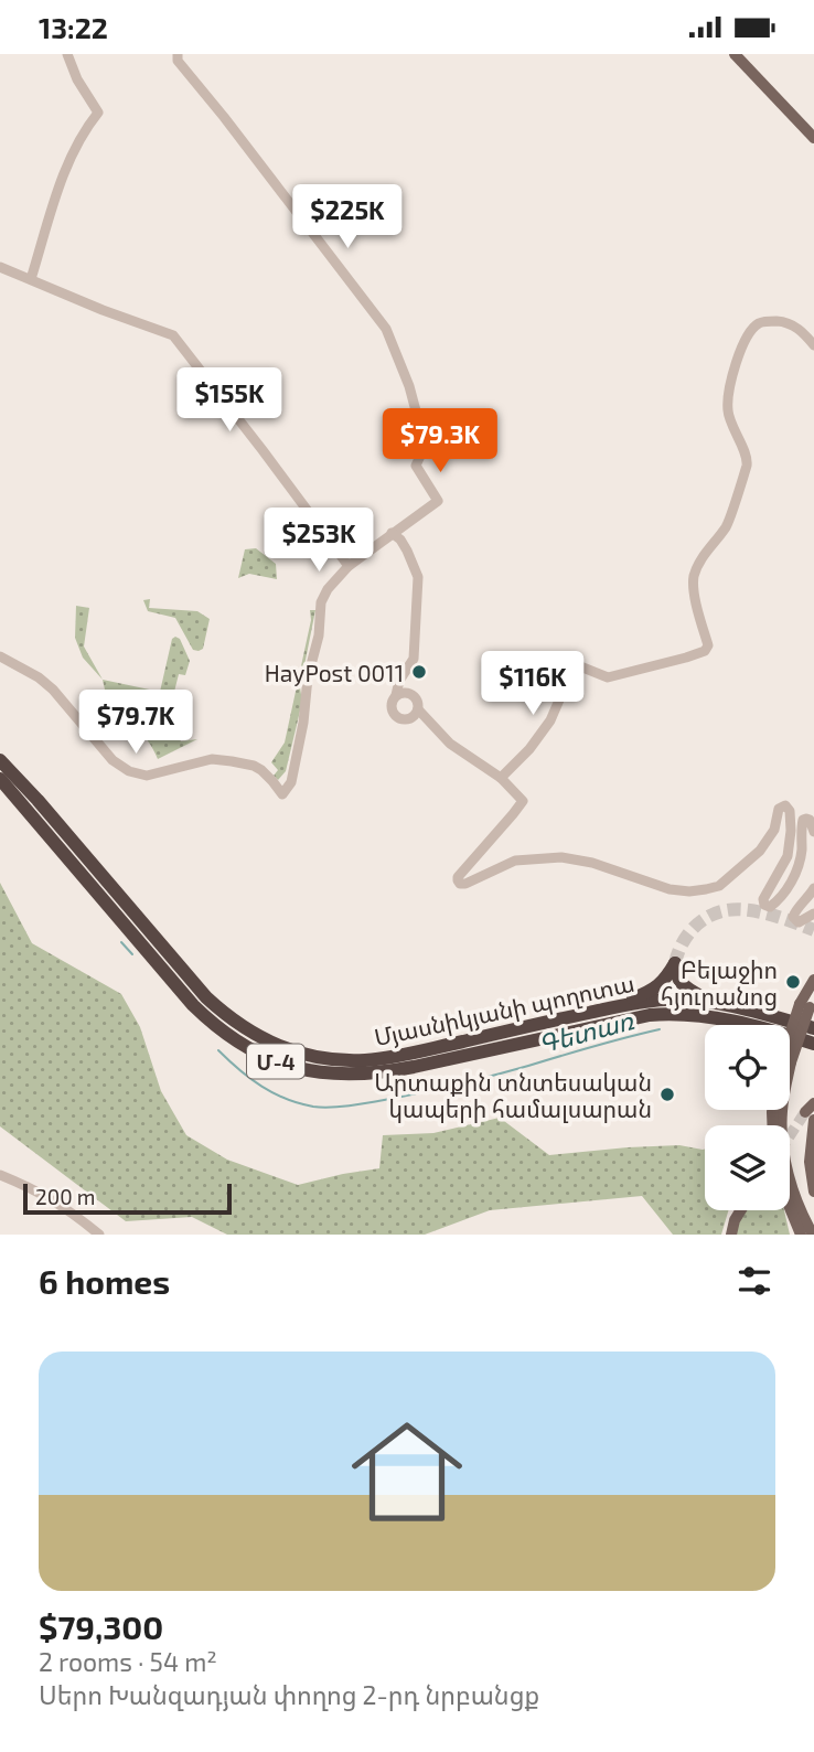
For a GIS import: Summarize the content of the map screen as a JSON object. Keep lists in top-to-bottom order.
{
  "streets": {
    "highway": ["Մյասնիկյանի պողոտա", "Մ-4"]
  },
  "water": ["Գետառ"],
  "places": ["HayPost 0011", "Բելաջիո հյուրանոց", "Արտաքին տնտեսական կապերի համալսարան"],
  "scale_bar": "200 m",
  "page": {
    "status": "13:22",
    "price": [
      "$225K",
      "$155K",
      "$79.3K",
      "$253K",
      "$116K",
      "$79.7K"
    ],
    "scale": "200 m",
    "heading": "6 homes",
    "list": [
      {
        "name": "$79,300",
        "note": "2 rooms · 54 m² · Սերո Խանզադյան փողոց 2-րդ նրբանցք"
      }
    ]
  }
}
